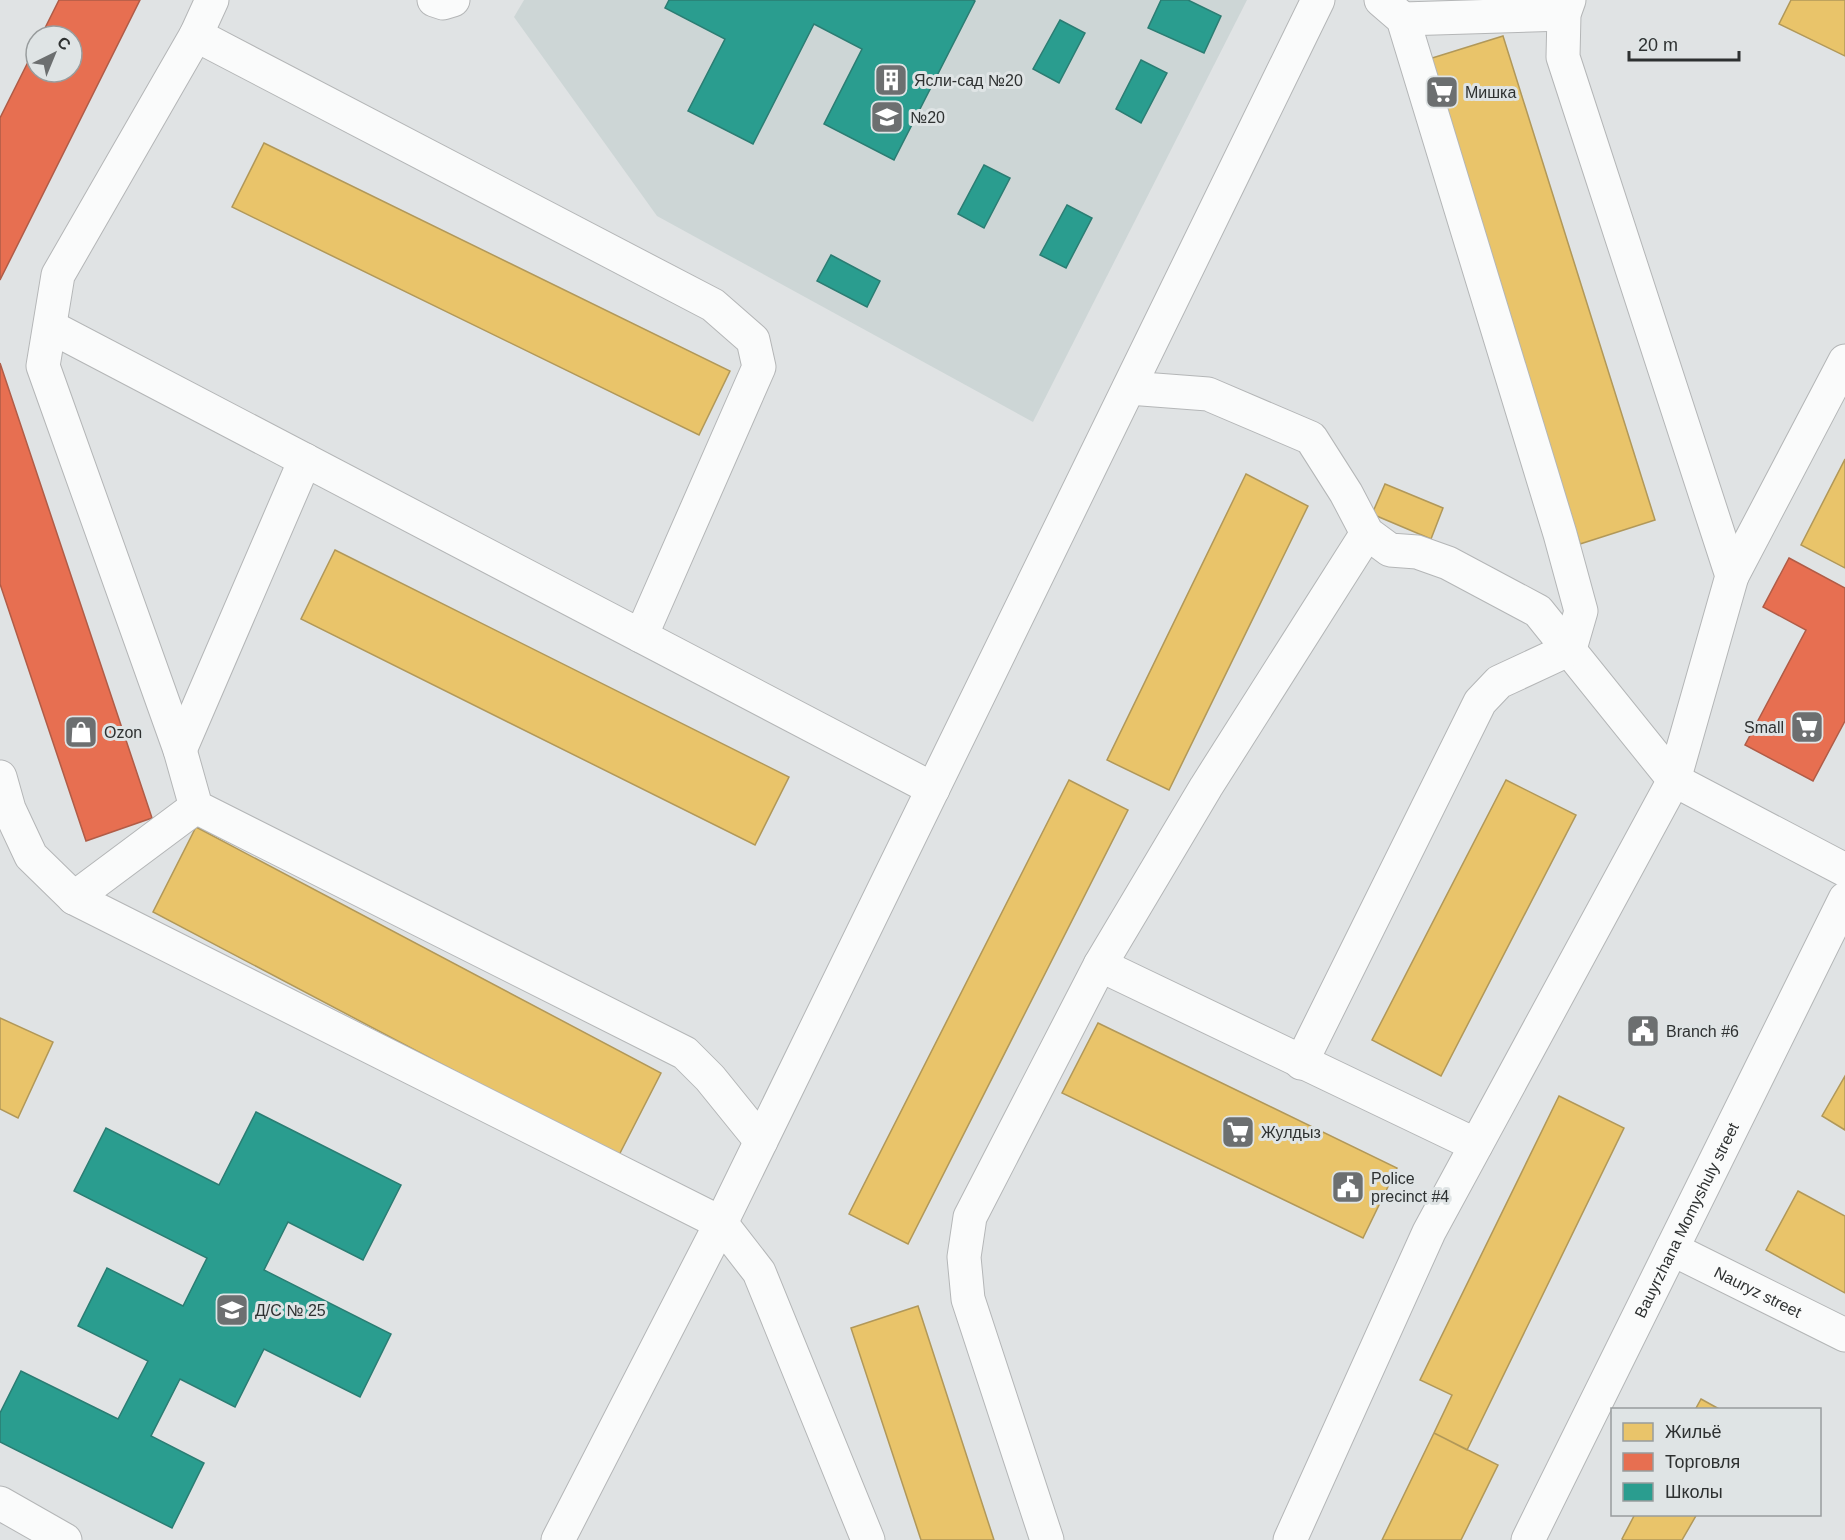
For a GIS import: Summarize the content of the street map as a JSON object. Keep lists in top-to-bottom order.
{
  "streets": {
    "street": ["Bauyrzhana Momyshuly street", "Nauryz street"]
  },
  "crossings": [
    ["Bauyrzhana Momyshuly street", "Nauryz street"]
  ],
  "places": {
    "building": ["Ясли-сад №20"],
    "supermarket": ["Мишка", "Small", "Жулдыз"],
    "school or university": ["№20", "Д/С № 25"],
    "shop": ["Ozon"],
    "public building": ["Branch #6", "Police precinct #4"]
  },
  "legend": ["Жильё", "Торговля", "Школы"],
  "scale_bar": "20 m",
  "north": "top right"
}
